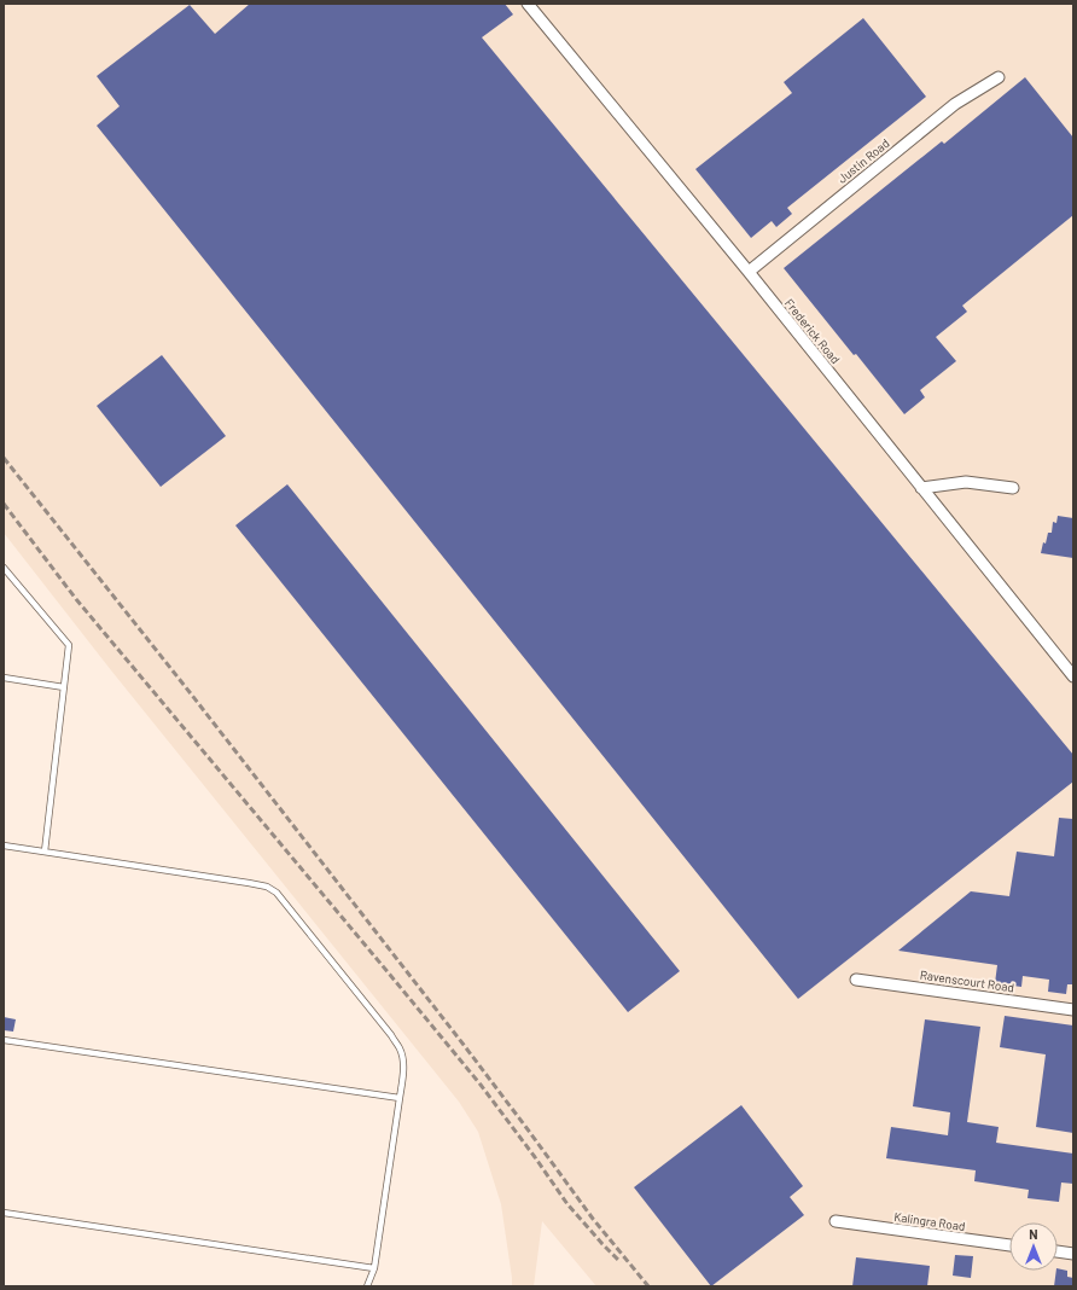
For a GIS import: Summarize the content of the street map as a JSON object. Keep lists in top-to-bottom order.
{
  "streets": {
    "street": [
      "Justin Road",
      "Frederick Road",
      "Ravenscourt Road",
      "Kalingra Road"
    ]
  },
  "crossings": [
    ["Justin Road", "Frederick Road"]
  ],
  "north": "top"
}
